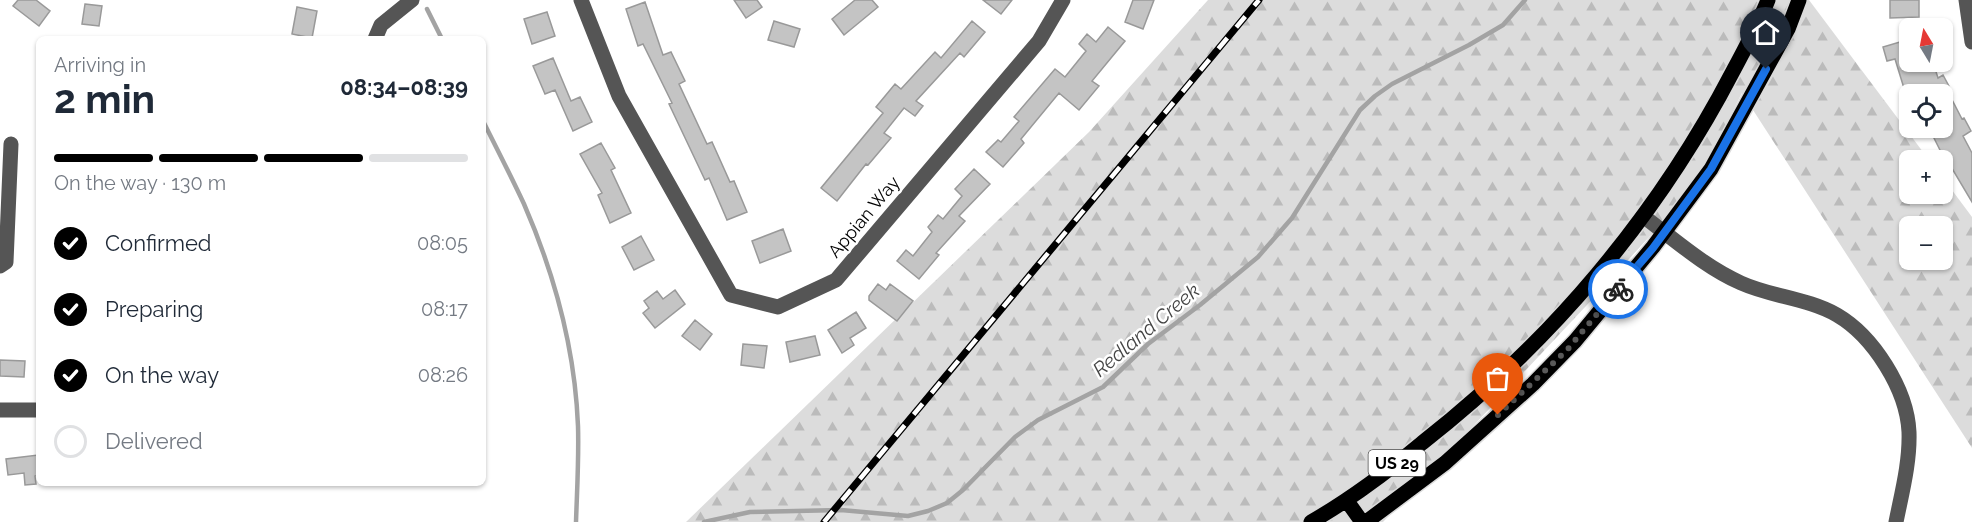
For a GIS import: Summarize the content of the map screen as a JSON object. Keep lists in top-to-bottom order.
{
  "streets": {
    "main road": ["US 29"],
    "street": ["Appian Way"]
  },
  "water": ["Redland Creek"],
  "north": "top",
  "page": {
    "map_buttons": ["+", "−"],
    "heading": ["2 min", "Arriving in", "08:34–08:39"],
    "bar": "On the way · 130 m",
    "list": [
      ["Confirmed", "08:05"],
      ["Preparing", "08:17"],
      ["On the way", "08:26"],
      "Delivered"
    ]
  }
}
